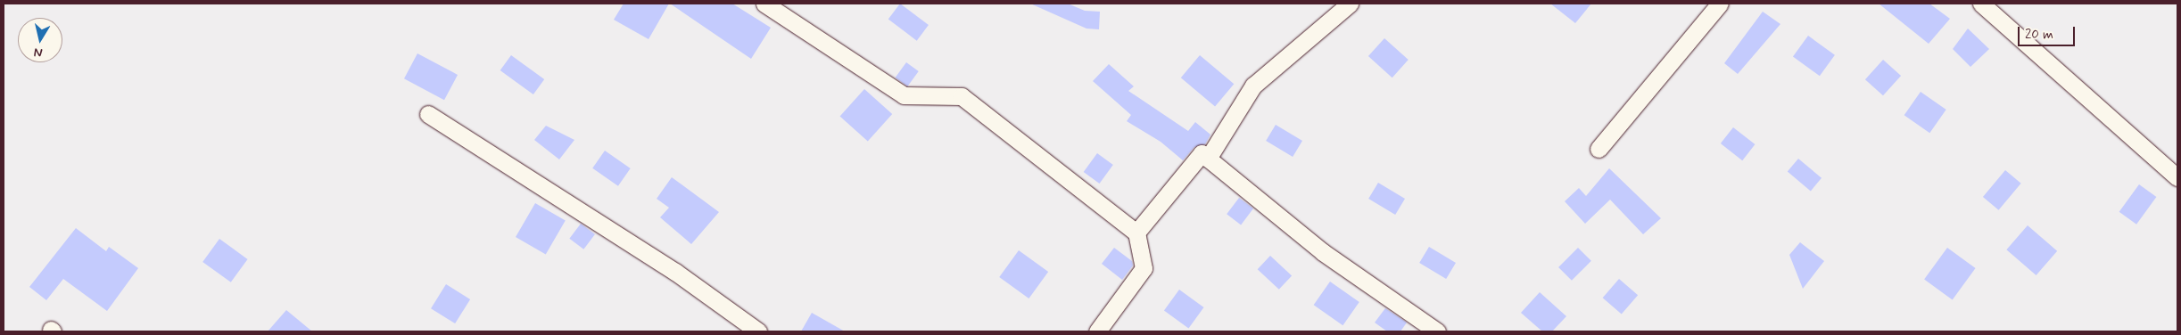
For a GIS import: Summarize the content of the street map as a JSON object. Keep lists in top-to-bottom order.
{
  "scale_bar": "20 m",
  "north": "bottom"
}
